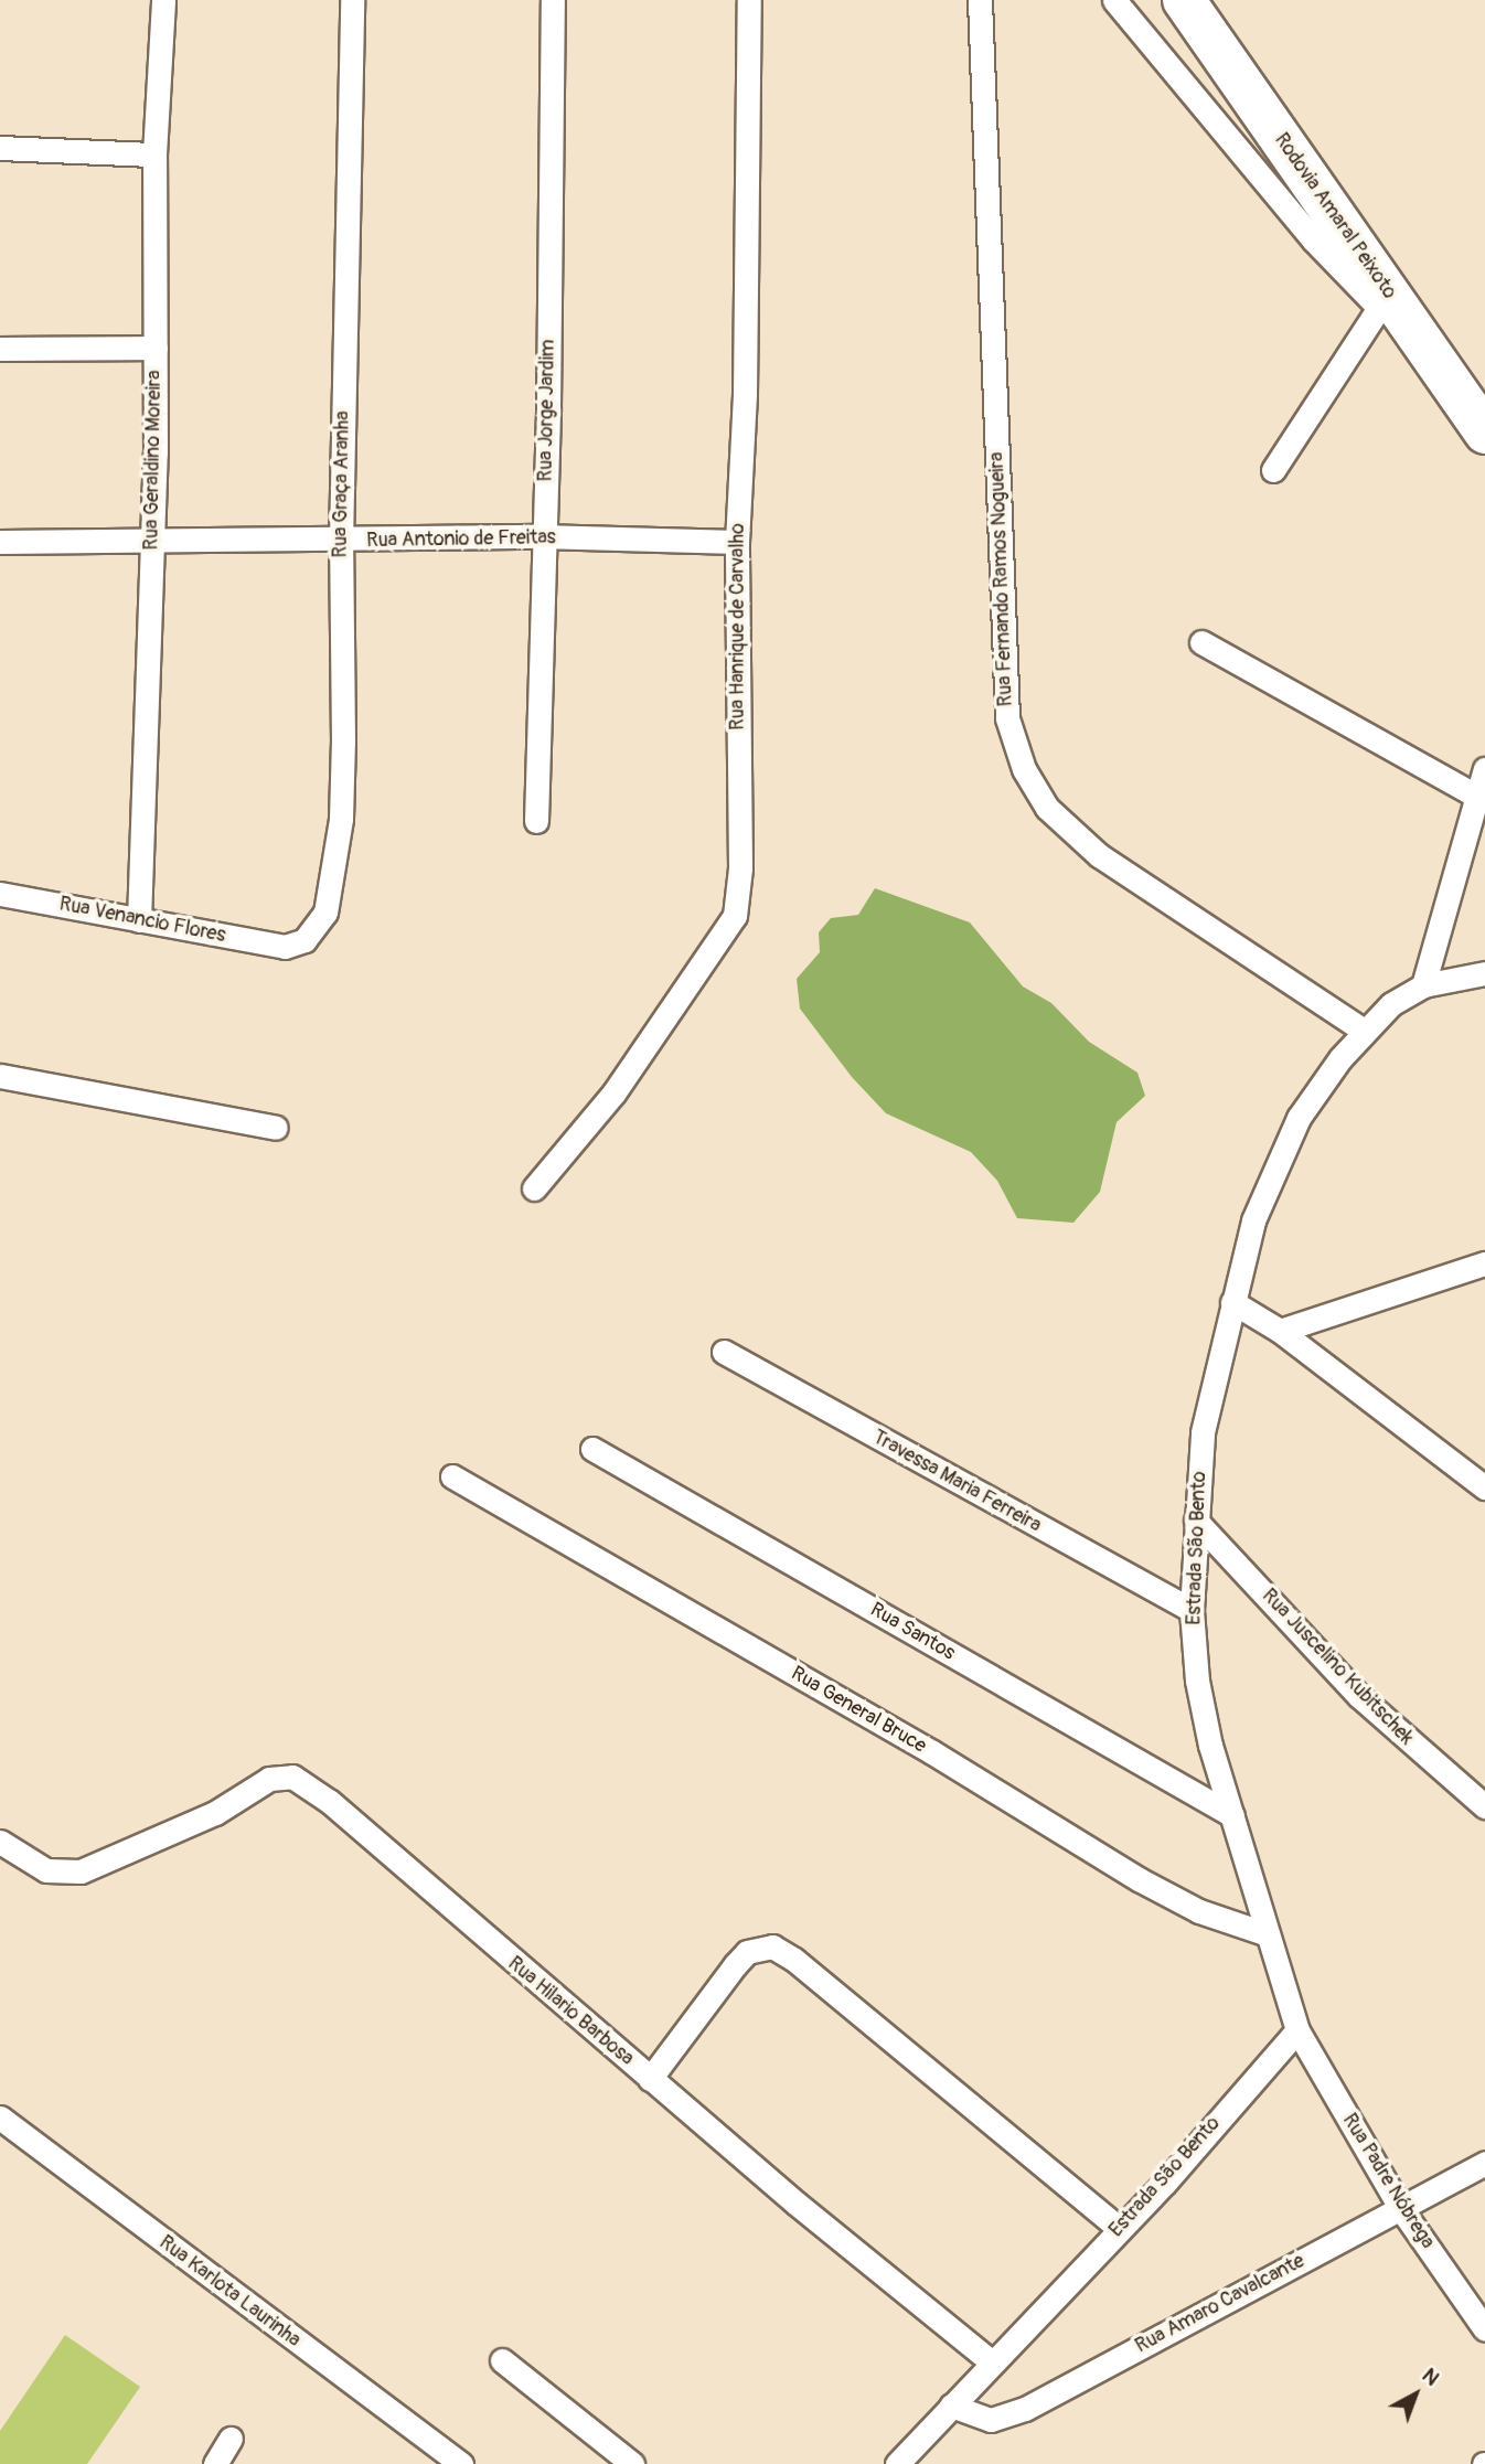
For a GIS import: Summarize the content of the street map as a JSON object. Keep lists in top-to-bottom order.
{
  "streets": {
    "highway": ["Rodovia Amaral Peixoto"],
    "street": [
      "Rua Jorge Jardim",
      "Rua Geraldino Moreira",
      "Rua Graça Aranha",
      "Rua Antonio de Freitas",
      "Rua Fernando Ramos Nogueira",
      "Rua Hanrique de Carvalho",
      "Rua Venancio Flores",
      "Travessa Maria Ferreira",
      "Estrada São Bento",
      "Rua Santos",
      "Rua Juscelino Kubitschek",
      "Rua General Bruce",
      "Rua Hilario Barbosa",
      "Rua Padre Nóbrega",
      "Rua Karlota Laurinha",
      "Rua Amaro Cavalcante"
    ]
  },
  "crossings": [
    ["Rua Jorge Jardim", "Rua Antonio de Freitas"],
    ["Rua Geraldino Moreira", "Rua Antonio de Freitas"],
    ["Rua Geraldino Moreira", "Rua Venancio Flores"],
    ["Rua Graça Aranha", "Rua Antonio de Freitas"],
    ["Rua Graça Aranha", "Rua Venancio Flores"],
    ["Rua Antonio de Freitas", "Rua Hanrique de Carvalho"],
    ["Rua Fernando Ramos Nogueira", "Estrada São Bento"],
    ["Travessa Maria Ferreira", "Estrada São Bento"],
    ["Estrada São Bento", "Rua Santos"],
    ["Estrada São Bento", "Rua Juscelino Kubitschek"],
    ["Estrada São Bento", "Rua General Bruce"],
    ["Estrada São Bento", "Rua Hilario Barbosa"],
    ["Estrada São Bento", "Rua Padre Nóbrega"],
    ["Estrada São Bento", "Rua Amaro Cavalcante"],
    ["Rua Padre Nóbrega", "Rua Amaro Cavalcante"]
  ],
  "north": "top right"
}
